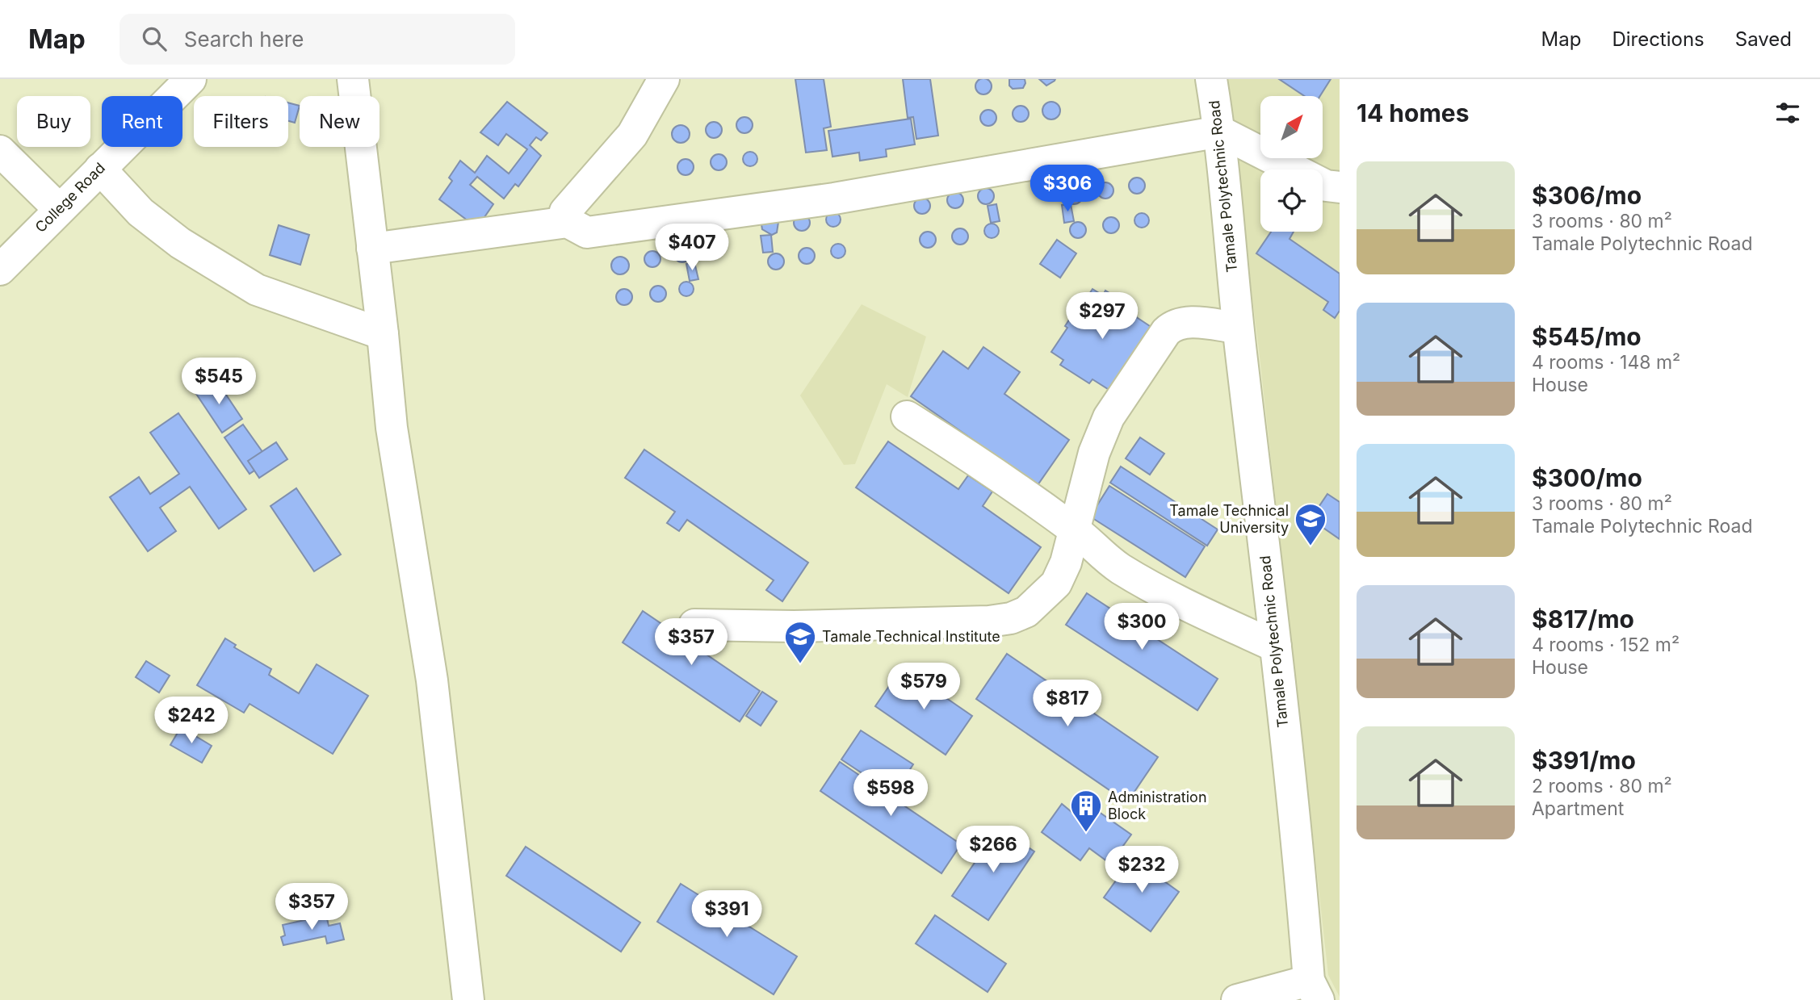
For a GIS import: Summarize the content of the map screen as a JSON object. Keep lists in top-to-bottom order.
{
  "streets": {
    "street": ["Tamale Polytechnic Road", "College Road"]
  },
  "places": {
    "school or university": ["Tamale Technical University", "Tamale Technical Institute"],
    "building": ["Administration Block"]
  },
  "north": "top right",
  "page": {
    "header": "Map",
    "search": "Search here",
    "nav": ["Map", "Directions", "Saved"],
    "heading": "14 homes",
    "chip": [
      "Buy",
      "Rent",
      "Filters",
      "New"
    ],
    "list": [
      {
        "name": "$306/mo",
        "note": "3 rooms · 80 m² · Tamale Polytechnic Road"
      },
      {
        "name": "$545/mo",
        "note": "4 rooms · 148 m² · House"
      },
      {
        "name": "$300/mo",
        "note": "3 rooms · 80 m² · Tamale Polytechnic Road"
      },
      {
        "name": "$817/mo",
        "note": "4 rooms · 152 m² · House"
      },
      {
        "name": "$391/mo",
        "note": "2 rooms · 80 m² · Apartment"
      }
    ],
    "price": [
      "$306",
      "$407",
      "$297",
      "$545",
      "$300",
      "$357",
      "$579",
      "$817",
      "$242",
      "$598",
      "$266",
      "$232",
      "$357",
      "$391"
    ]
  }
}
